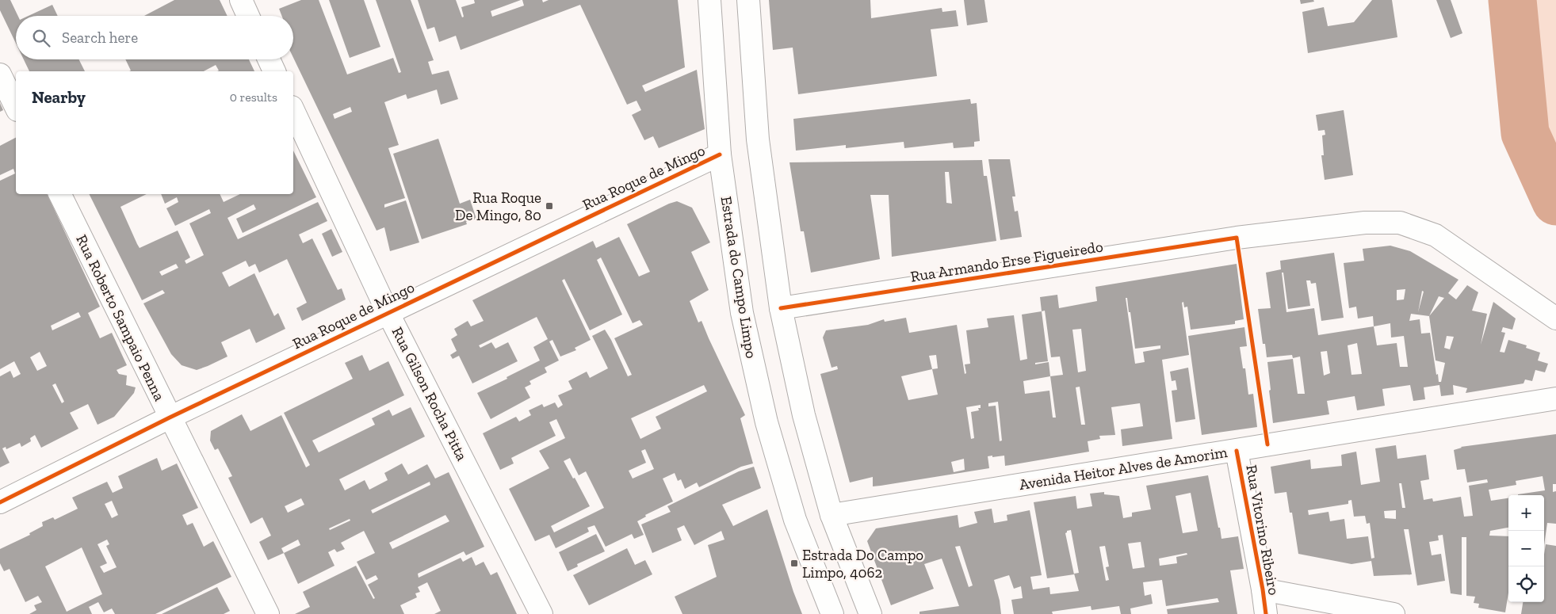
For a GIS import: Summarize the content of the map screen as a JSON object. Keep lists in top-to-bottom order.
{
  "streets": {
    "street": [
      "Rua Roque de Mingo",
      "Rua Armando Erse Figueiredo",
      "Estrada do Campo Limpo",
      "Rua Roberto Sampaio Penna",
      "Rua Gilson Rocha Pitta",
      "Avenida Heitor Alves de Amorim",
      "Rua Vitorino Ribeiro"
    ]
  },
  "crossings": [
    ["Rua Roque de Mingo", "Estrada do Campo Limpo"],
    ["Rua Roque de Mingo", "Rua Roberto Sampaio Penna"],
    ["Rua Roque de Mingo", "Rua Gilson Rocha Pitta"],
    ["Avenida Heitor Alves de Amorim", "Rua Vitorino Ribeiro"]
  ],
  "places": {
    "transit": ["Rua Roque De Mingo, 80", "Estrada Do Campo Limpo, 4062"]
  },
  "page": {
    "search": "Search here",
    "heading": ["Nearby", "0 results"],
    "map_buttons": ["+", "−"]
  }
}
